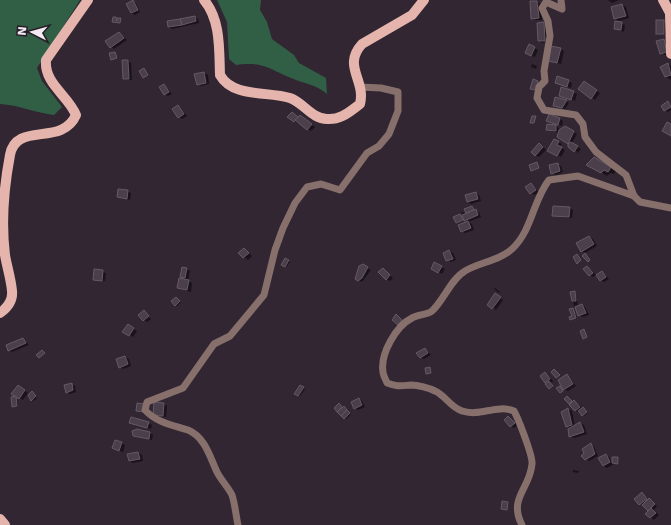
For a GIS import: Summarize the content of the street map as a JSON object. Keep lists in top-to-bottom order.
{
  "north": "left"
}
